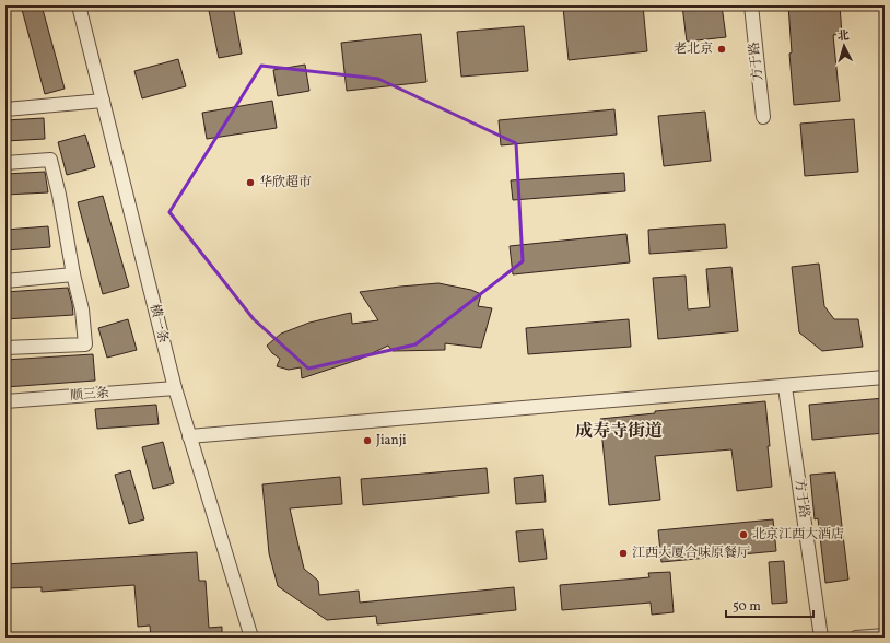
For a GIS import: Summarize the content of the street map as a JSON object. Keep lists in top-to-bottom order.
{
  "streets": {
    "street": ["方于路", "横一条", "顺三条"]
  },
  "crossings": [
    ["横一条", "顺三条"]
  ],
  "districts": ["成寿寺街道"],
  "places": [
    "老北京",
    "华欣超市",
    "Jianji",
    "北京江西大酒店",
    "江西大厦合味原餐厅"
  ],
  "scale_bar": "50 m",
  "north": "top"
}
